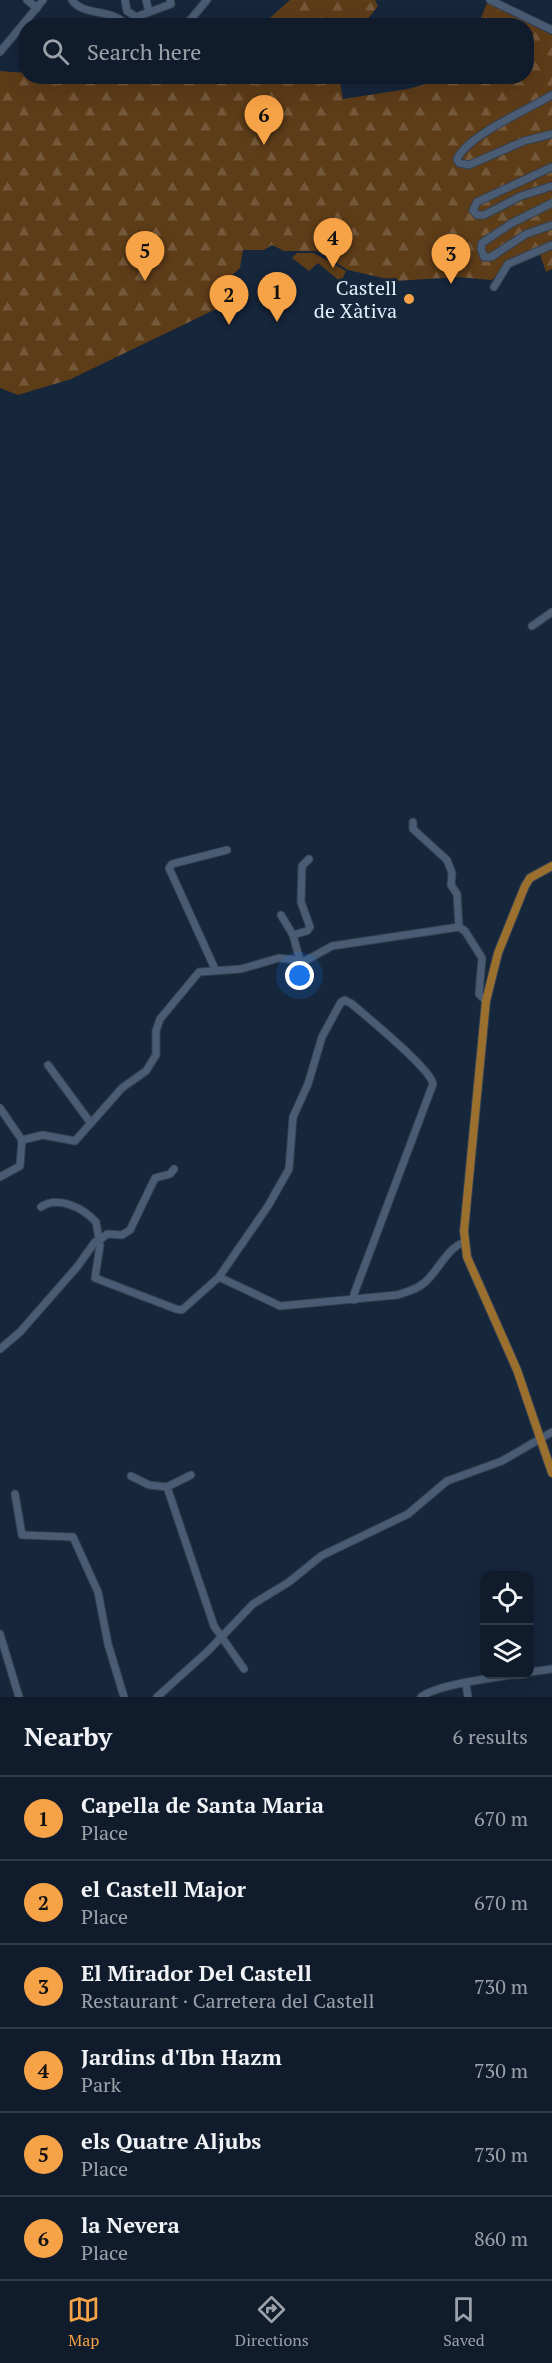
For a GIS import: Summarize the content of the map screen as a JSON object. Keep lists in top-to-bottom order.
{
  "places": ["Castell de Xàtiva"],
  "page": {
    "search": "Search here",
    "pins": [
      "6",
      "4",
      "5",
      "3",
      "1",
      "2"
    ],
    "heading": ["Nearby", "6 results"],
    "list": [
      {
        "mark": "1",
        "name": "Capella de Santa Maria",
        "note": "Place",
        "value": "670 m"
      },
      {
        "mark": "2",
        "name": "el Castell Major",
        "note": "Place",
        "value": "670 m"
      },
      {
        "mark": "3",
        "name": "El Mirador Del Castell",
        "note": "Restaurant · Carretera del Castell",
        "value": "730 m"
      },
      {
        "mark": "4",
        "name": "Jardins d'Ibn Hazm",
        "note": "Park",
        "value": "730 m"
      },
      {
        "mark": "5",
        "name": "els Quatre Aljubs",
        "note": "Place",
        "value": "730 m"
      },
      {
        "mark": "6",
        "name": "la Nevera",
        "note": "Place",
        "value": "860 m"
      }
    ],
    "nav": ["Map", "Directions", "Saved"]
  }
}
